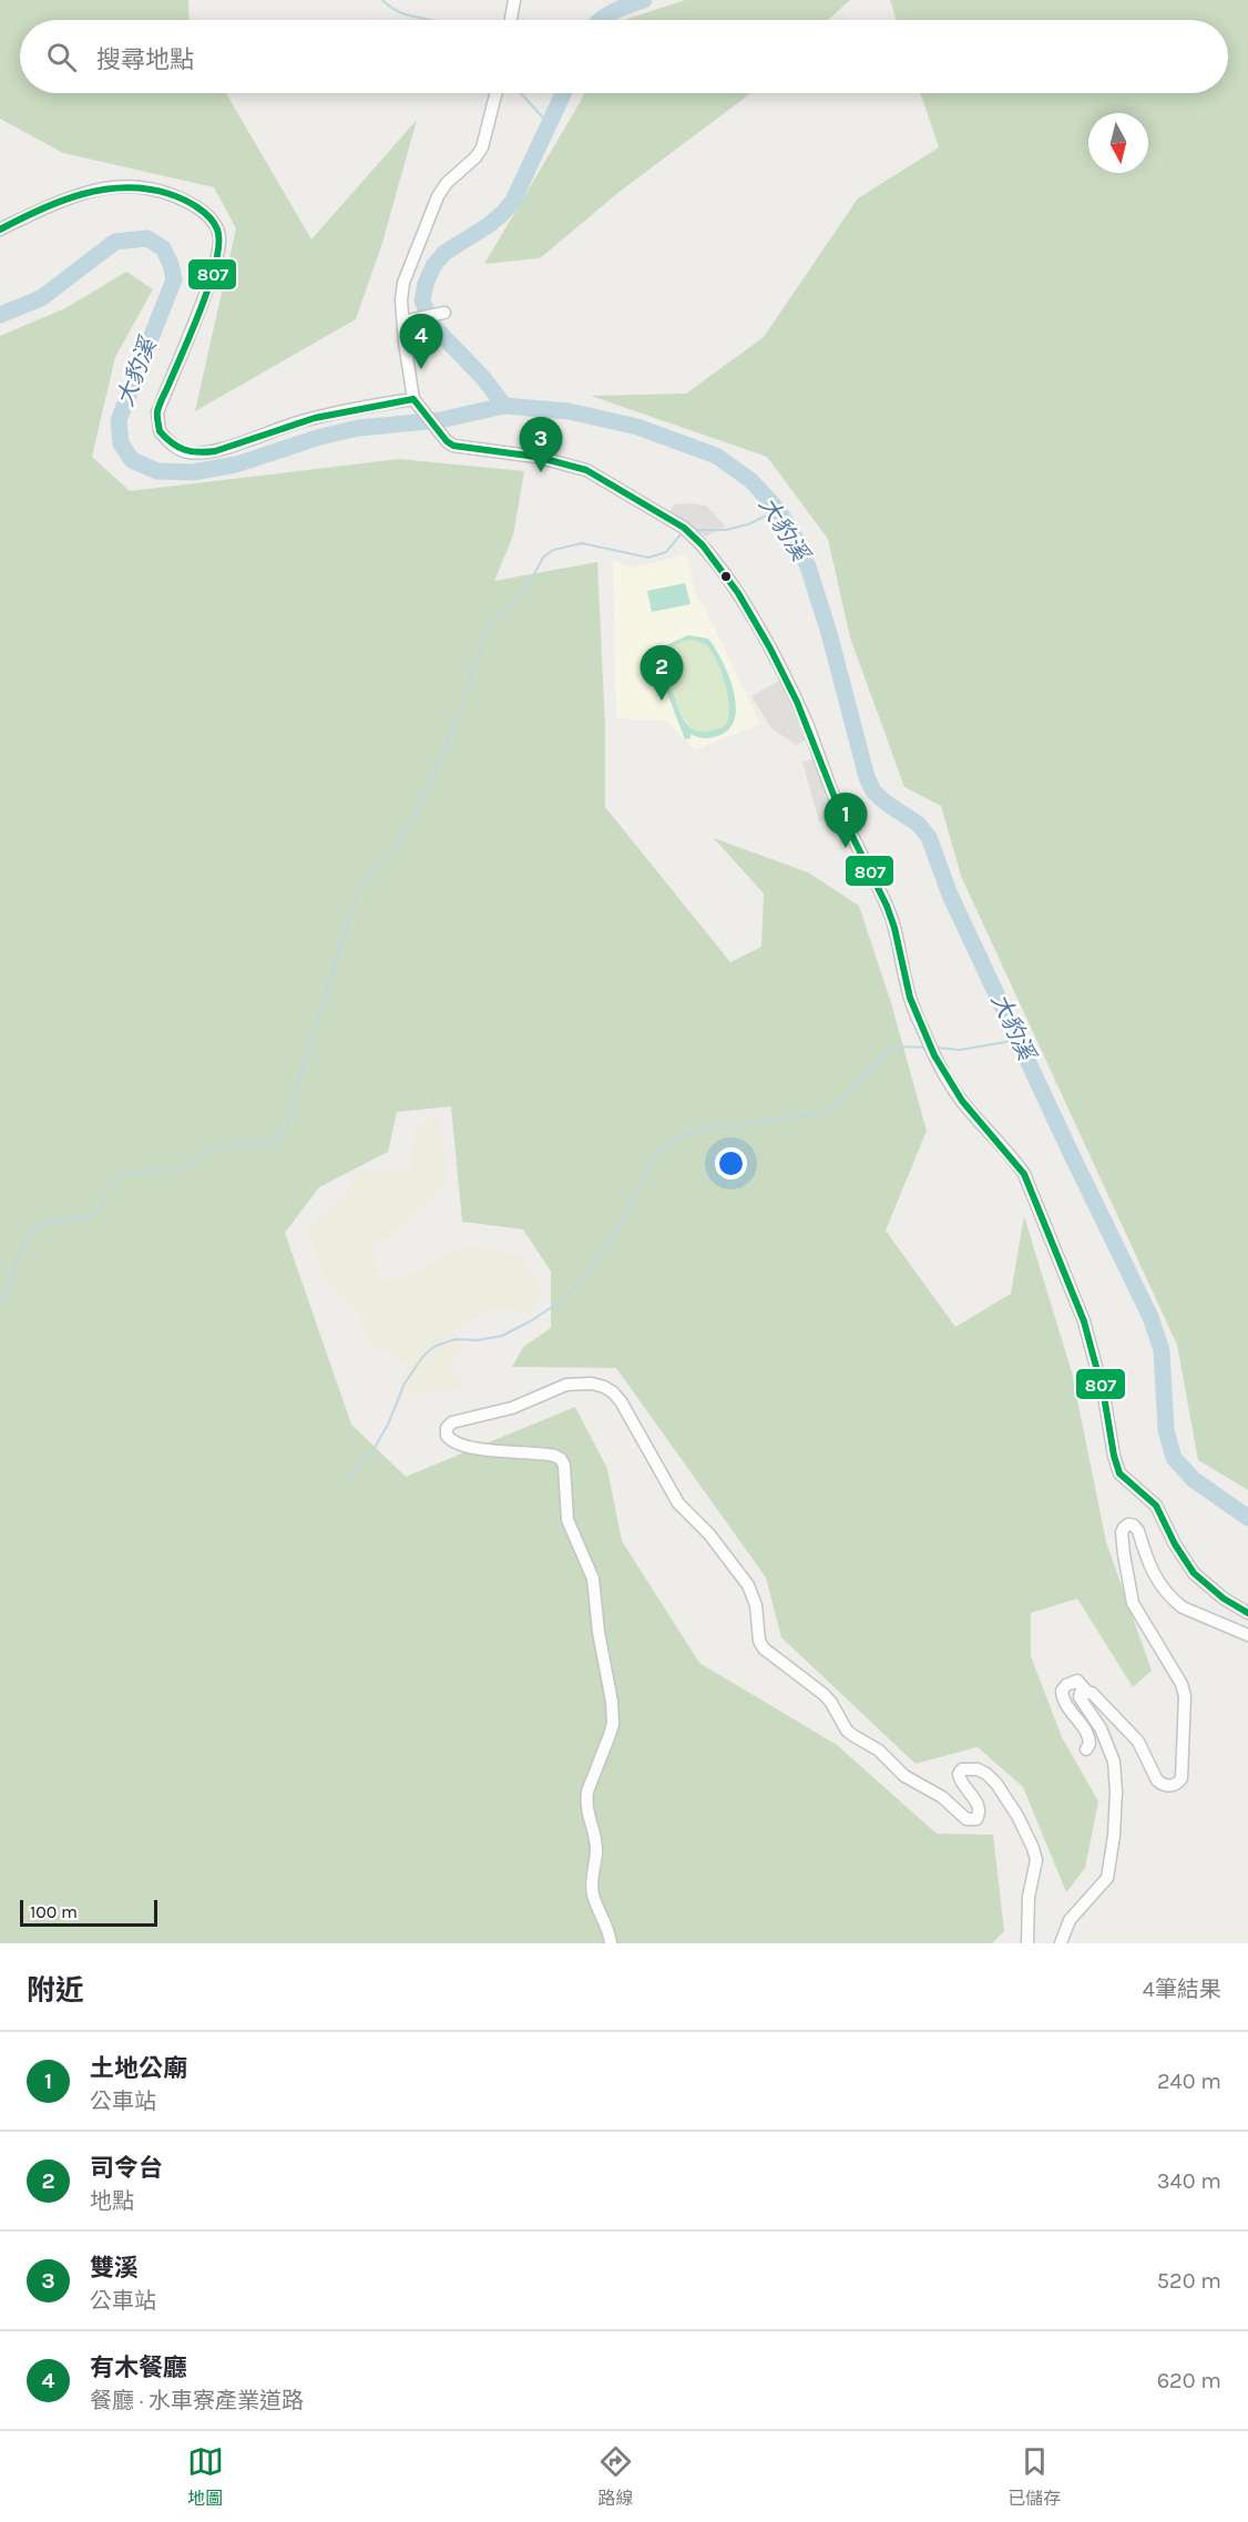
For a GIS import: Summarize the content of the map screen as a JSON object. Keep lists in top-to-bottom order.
{
  "water": ["大豹溪"],
  "lines": ["transit line 807"],
  "scale_bar": "100 m",
  "north": "bottom",
  "page": {
    "search": "搜尋地點",
    "pins": [
      "4",
      "3",
      "2",
      "1"
    ],
    "scale": "100 m",
    "heading": ["附近", "4筆結果"],
    "list": [
      {
        "mark": "1",
        "name": "土地公廟",
        "note": "公車站",
        "value": "240 m"
      },
      {
        "mark": "2",
        "name": "司令台",
        "note": "地點",
        "value": "340 m"
      },
      {
        "mark": "3",
        "name": "雙溪",
        "note": "公車站",
        "value": "520 m"
      },
      {
        "mark": "4",
        "name": "有木餐廳",
        "note": "餐廳 · 水車寮產業道路",
        "value": "620 m"
      }
    ],
    "nav": ["地圖", "路線", "已儲存"]
  }
}
